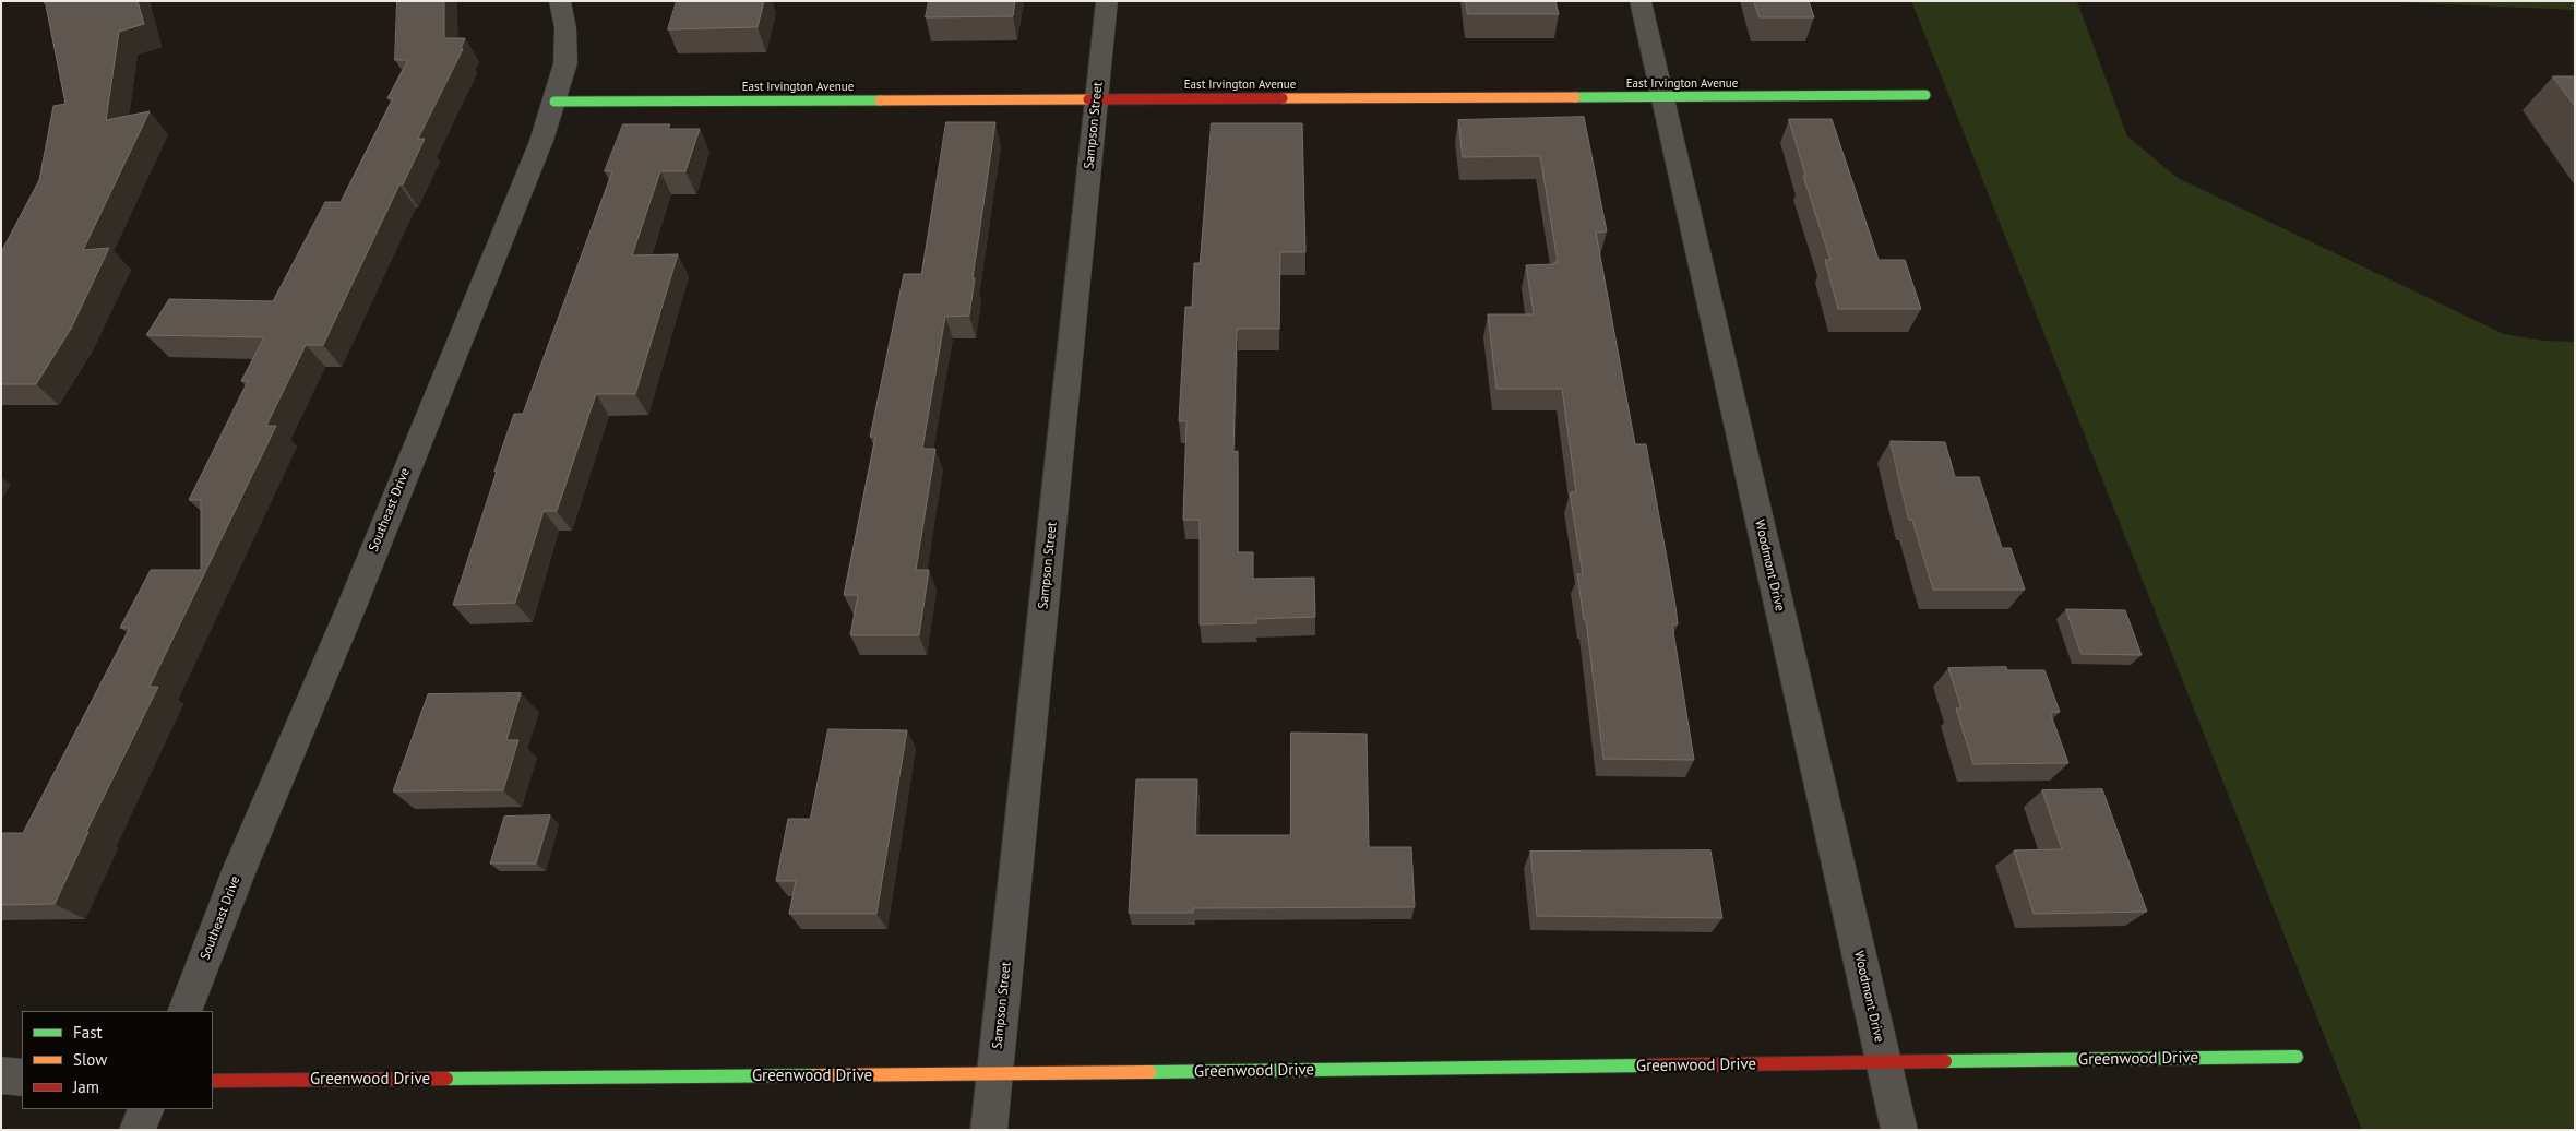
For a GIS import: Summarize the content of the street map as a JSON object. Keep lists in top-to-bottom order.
{
  "streets": {
    "street": [
      "East Irvington Avenue",
      "Sampson Street",
      "Southeast Drive",
      "Woodmont Drive",
      "Greenwood Drive"
    ]
  },
  "crossings": [
    ["East Irvington Avenue", "Sampson Street"],
    ["East Irvington Avenue", "Southeast Drive"],
    ["East Irvington Avenue", "Woodmont Drive"],
    ["Sampson Street", "Greenwood Drive"],
    ["Woodmont Drive", "Greenwood Drive"]
  ],
  "legend": ["Fast", "Slow", "Jam"]
}
